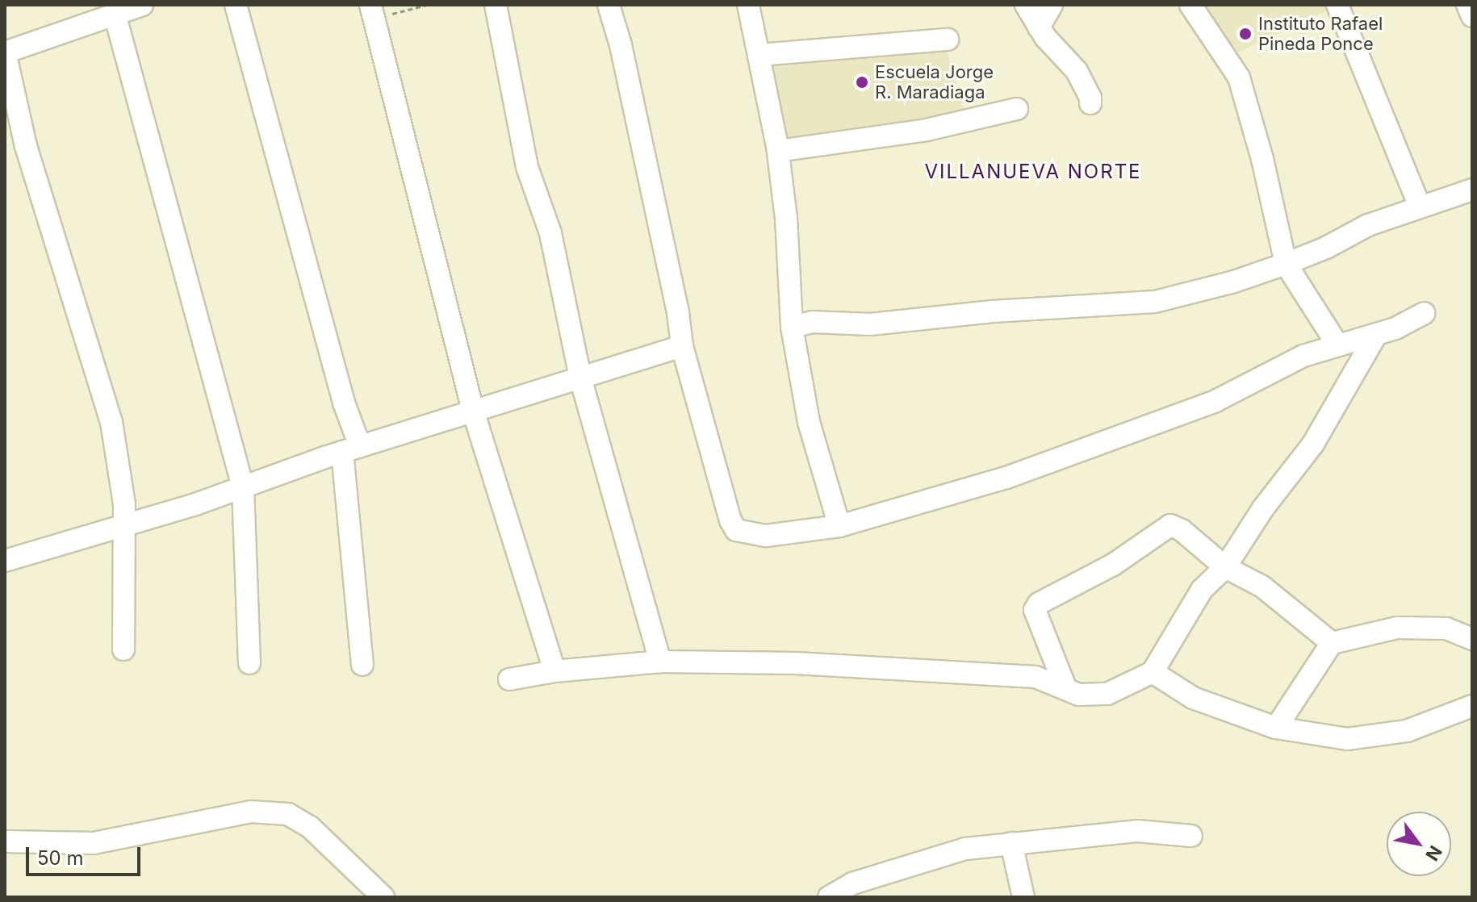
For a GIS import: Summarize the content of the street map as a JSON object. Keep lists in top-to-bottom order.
{
  "districts": ["VILLANUEVA NORTE"],
  "places": ["Instituto Rafael Pineda Ponce", "Escuela Jorge R. Maradiaga"],
  "scale_bar": "50 m",
  "north": "bottom right"
}
